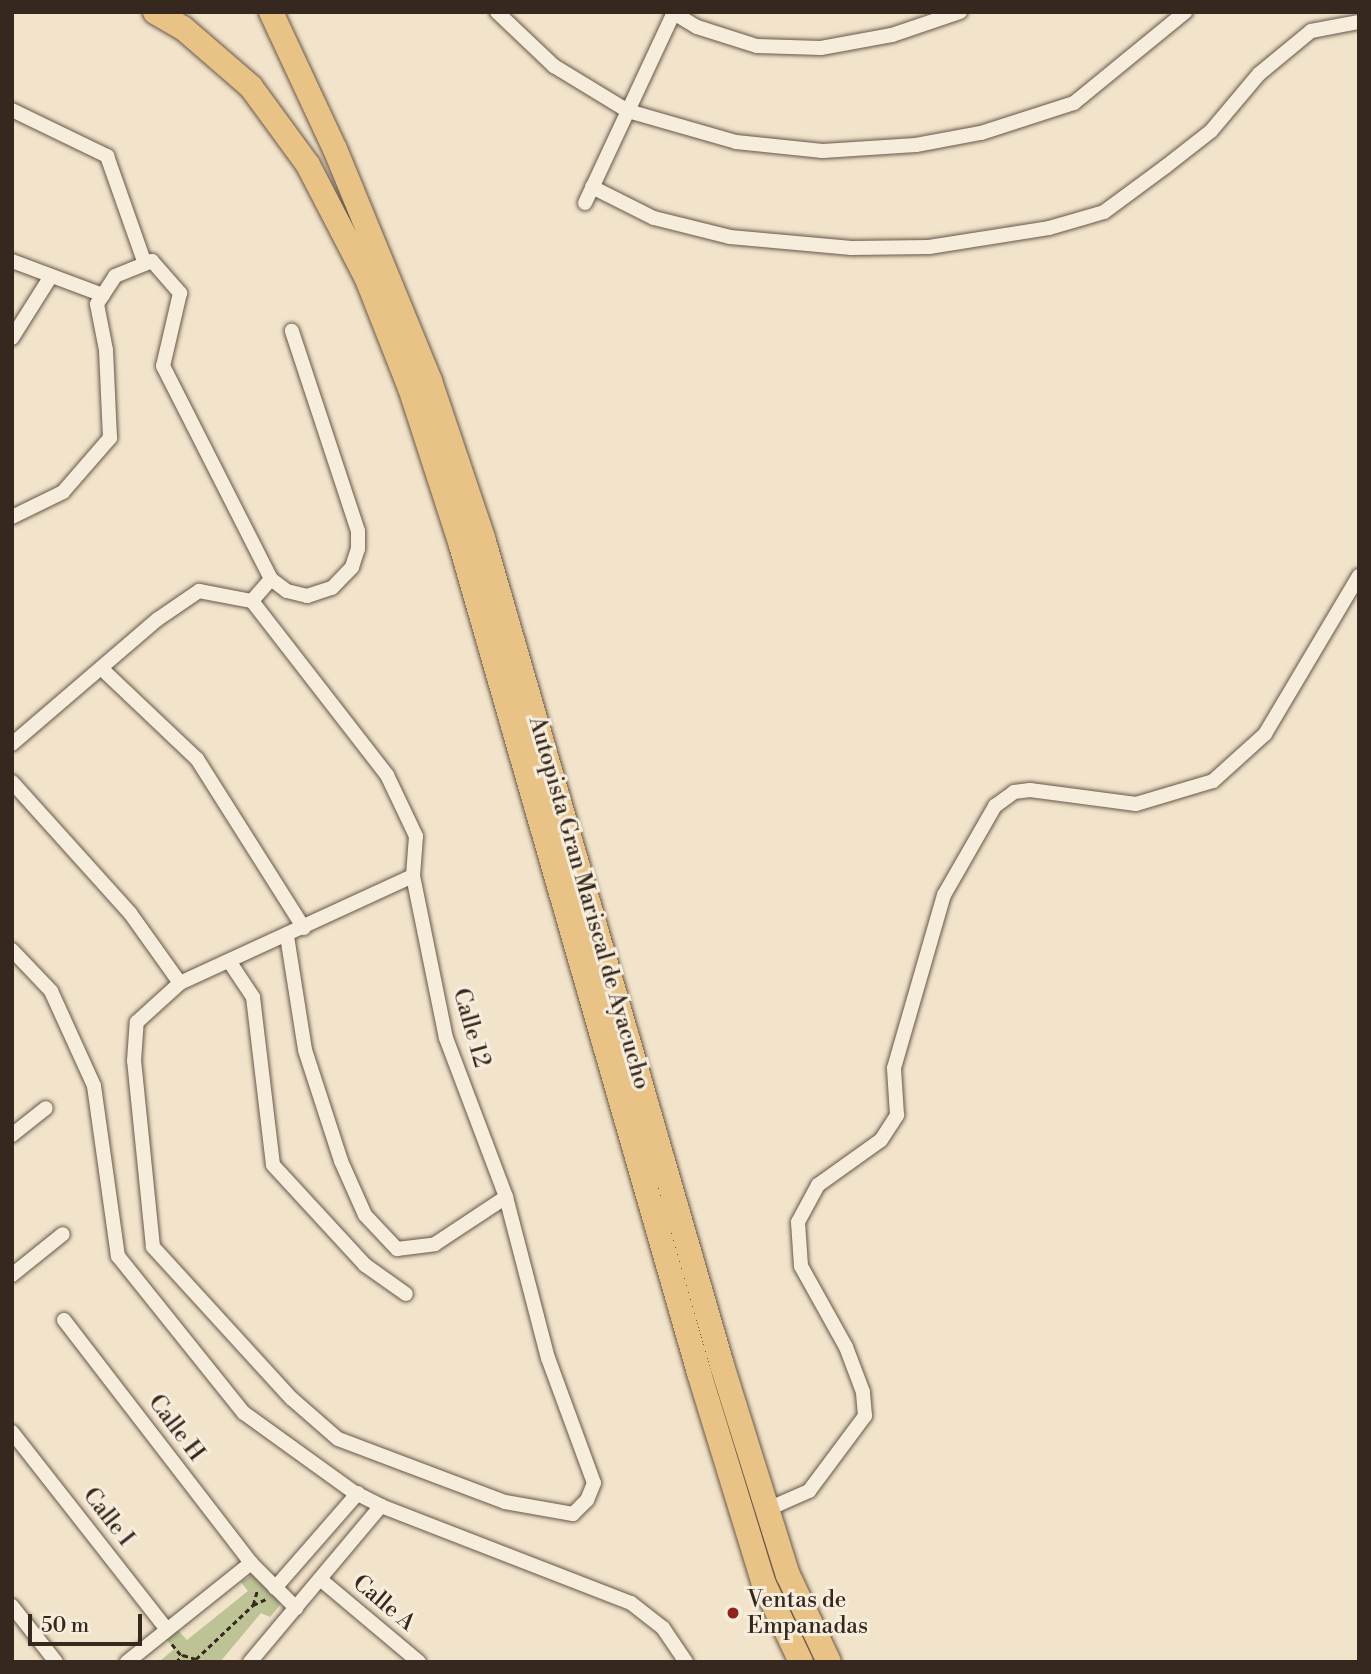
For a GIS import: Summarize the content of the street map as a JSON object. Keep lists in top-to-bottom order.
{
  "streets": {
    "highway": ["Autopista Gran Mariscal de Ayacucho"],
    "street": [
      "Calle 12",
      "Calle H",
      "Calle I",
      "Calle A"
    ]
  },
  "places": ["Ventas de Empanadas"],
  "scale_bar": "50 m"
}
